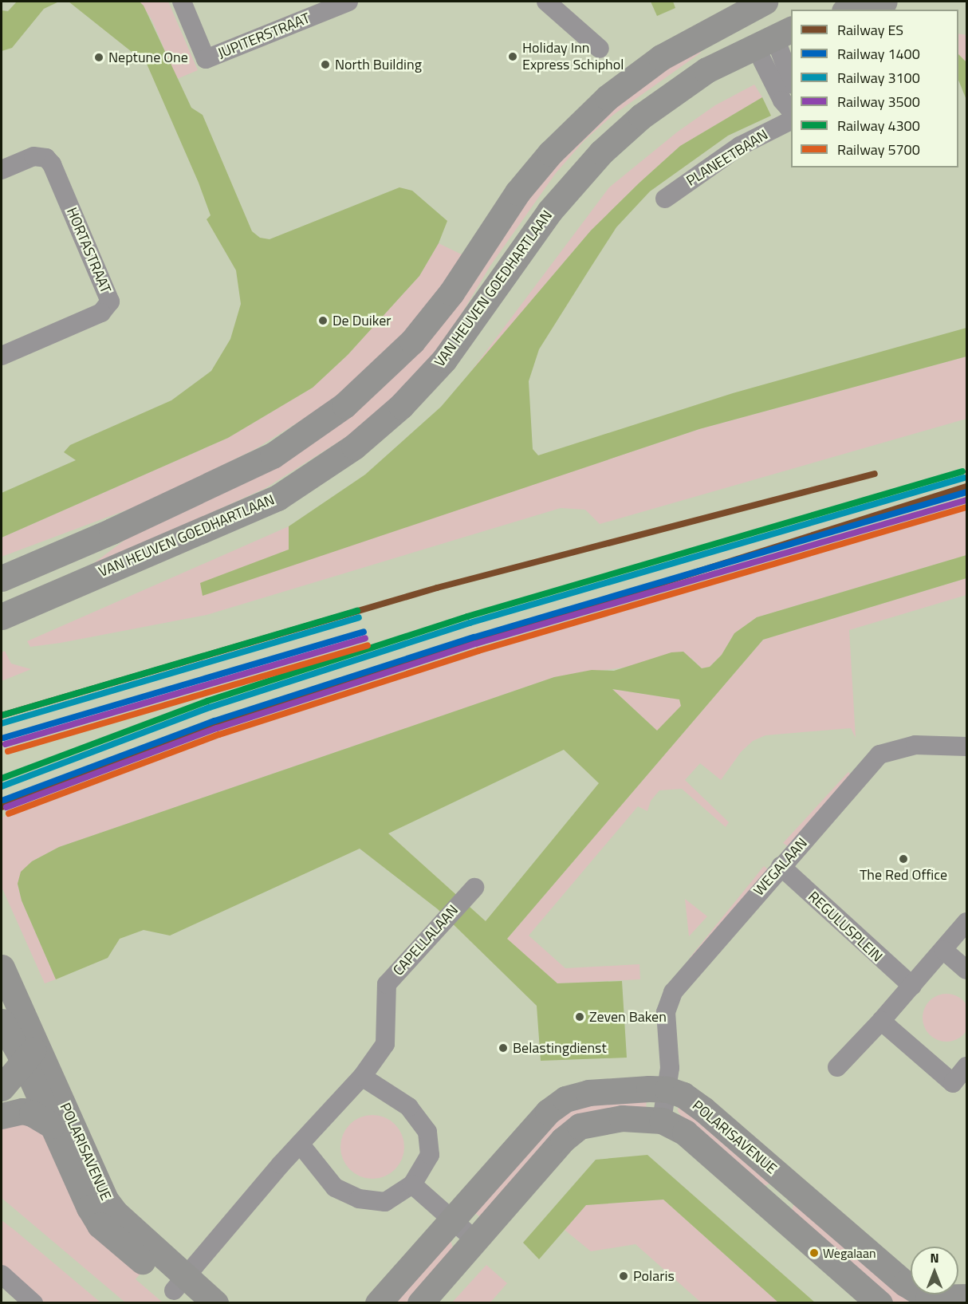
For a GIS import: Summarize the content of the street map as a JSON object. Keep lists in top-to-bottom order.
{
  "streets": {
    "street": [
      "JUPITERSTRAAT",
      "PLANEETBAAN",
      "HORTASTRAAT",
      "VAN HEUVEN GOEDHARTLAAN",
      "WEGALAAN",
      "REGULUSPLEIN",
      "CAPELLALAAN",
      "POLARISAVENUE"
    ]
  },
  "crossings": [
    ["WEGALAAN", "REGULUSPLEIN"],
    ["WEGALAAN", "POLARISAVENUE"],
    ["CAPELLALAAN", "POLARISAVENUE"]
  ],
  "places": [
    "Holiday Inn Express Schiphol",
    "Neptune One",
    "North Building",
    "De Duiker",
    "The Red Office",
    "Zeven Baken",
    "Belastingdienst",
    "Wegalaan",
    "Polaris"
  ],
  "lines": [
    "rail line 4300",
    "rail line ES",
    "rail line 3100",
    "rail line 1400",
    "rail line 3500",
    "rail line 5700"
  ],
  "legend": [
    "Railway ES",
    "Railway 1400",
    "Railway 3100",
    "Railway 3500",
    "Railway 4300",
    "Railway 5700"
  ],
  "north": "top"
}
